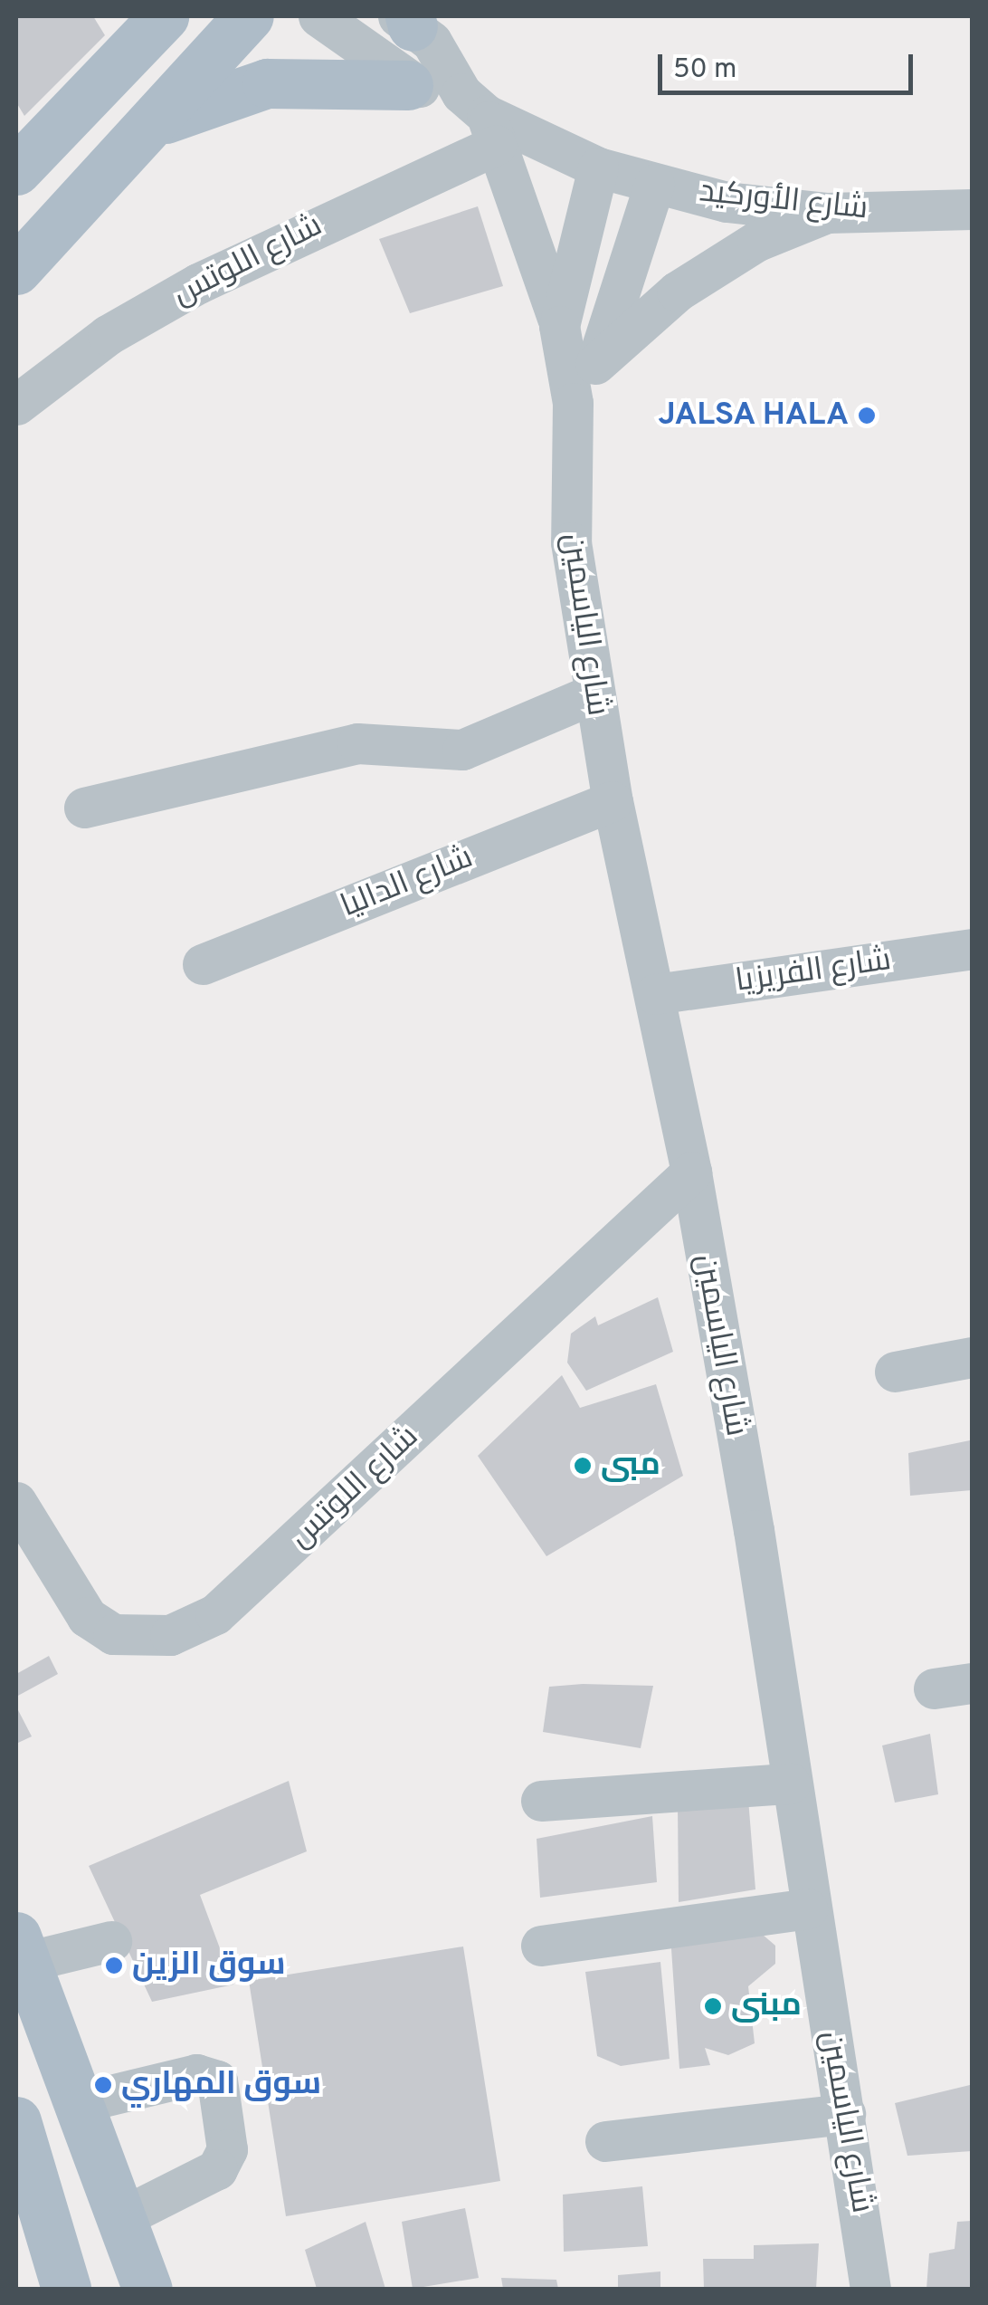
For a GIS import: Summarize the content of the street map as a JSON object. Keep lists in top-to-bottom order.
{
  "streets": {
    "street": [
      "شارع الأوركيد",
      "شارع اللوتس",
      "شارع الياسمين",
      "شارع الداليا",
      "شارع الفريزيا"
    ]
  },
  "crossings": [
    ["شارع الأوركيد", "شارع اللوتس"],
    ["شارع اللوتس", "شارع الياسمين"],
    ["شارع الياسمين", "شارع الداليا"],
    ["شارع الياسمين", "شارع الفريزيا"]
  ],
  "places": [
    "JALSA HALA",
    "مبى",
    "سوق الزين",
    "مبنى",
    "سوق المهاري"
  ],
  "scale_bar": "50 m"
}
